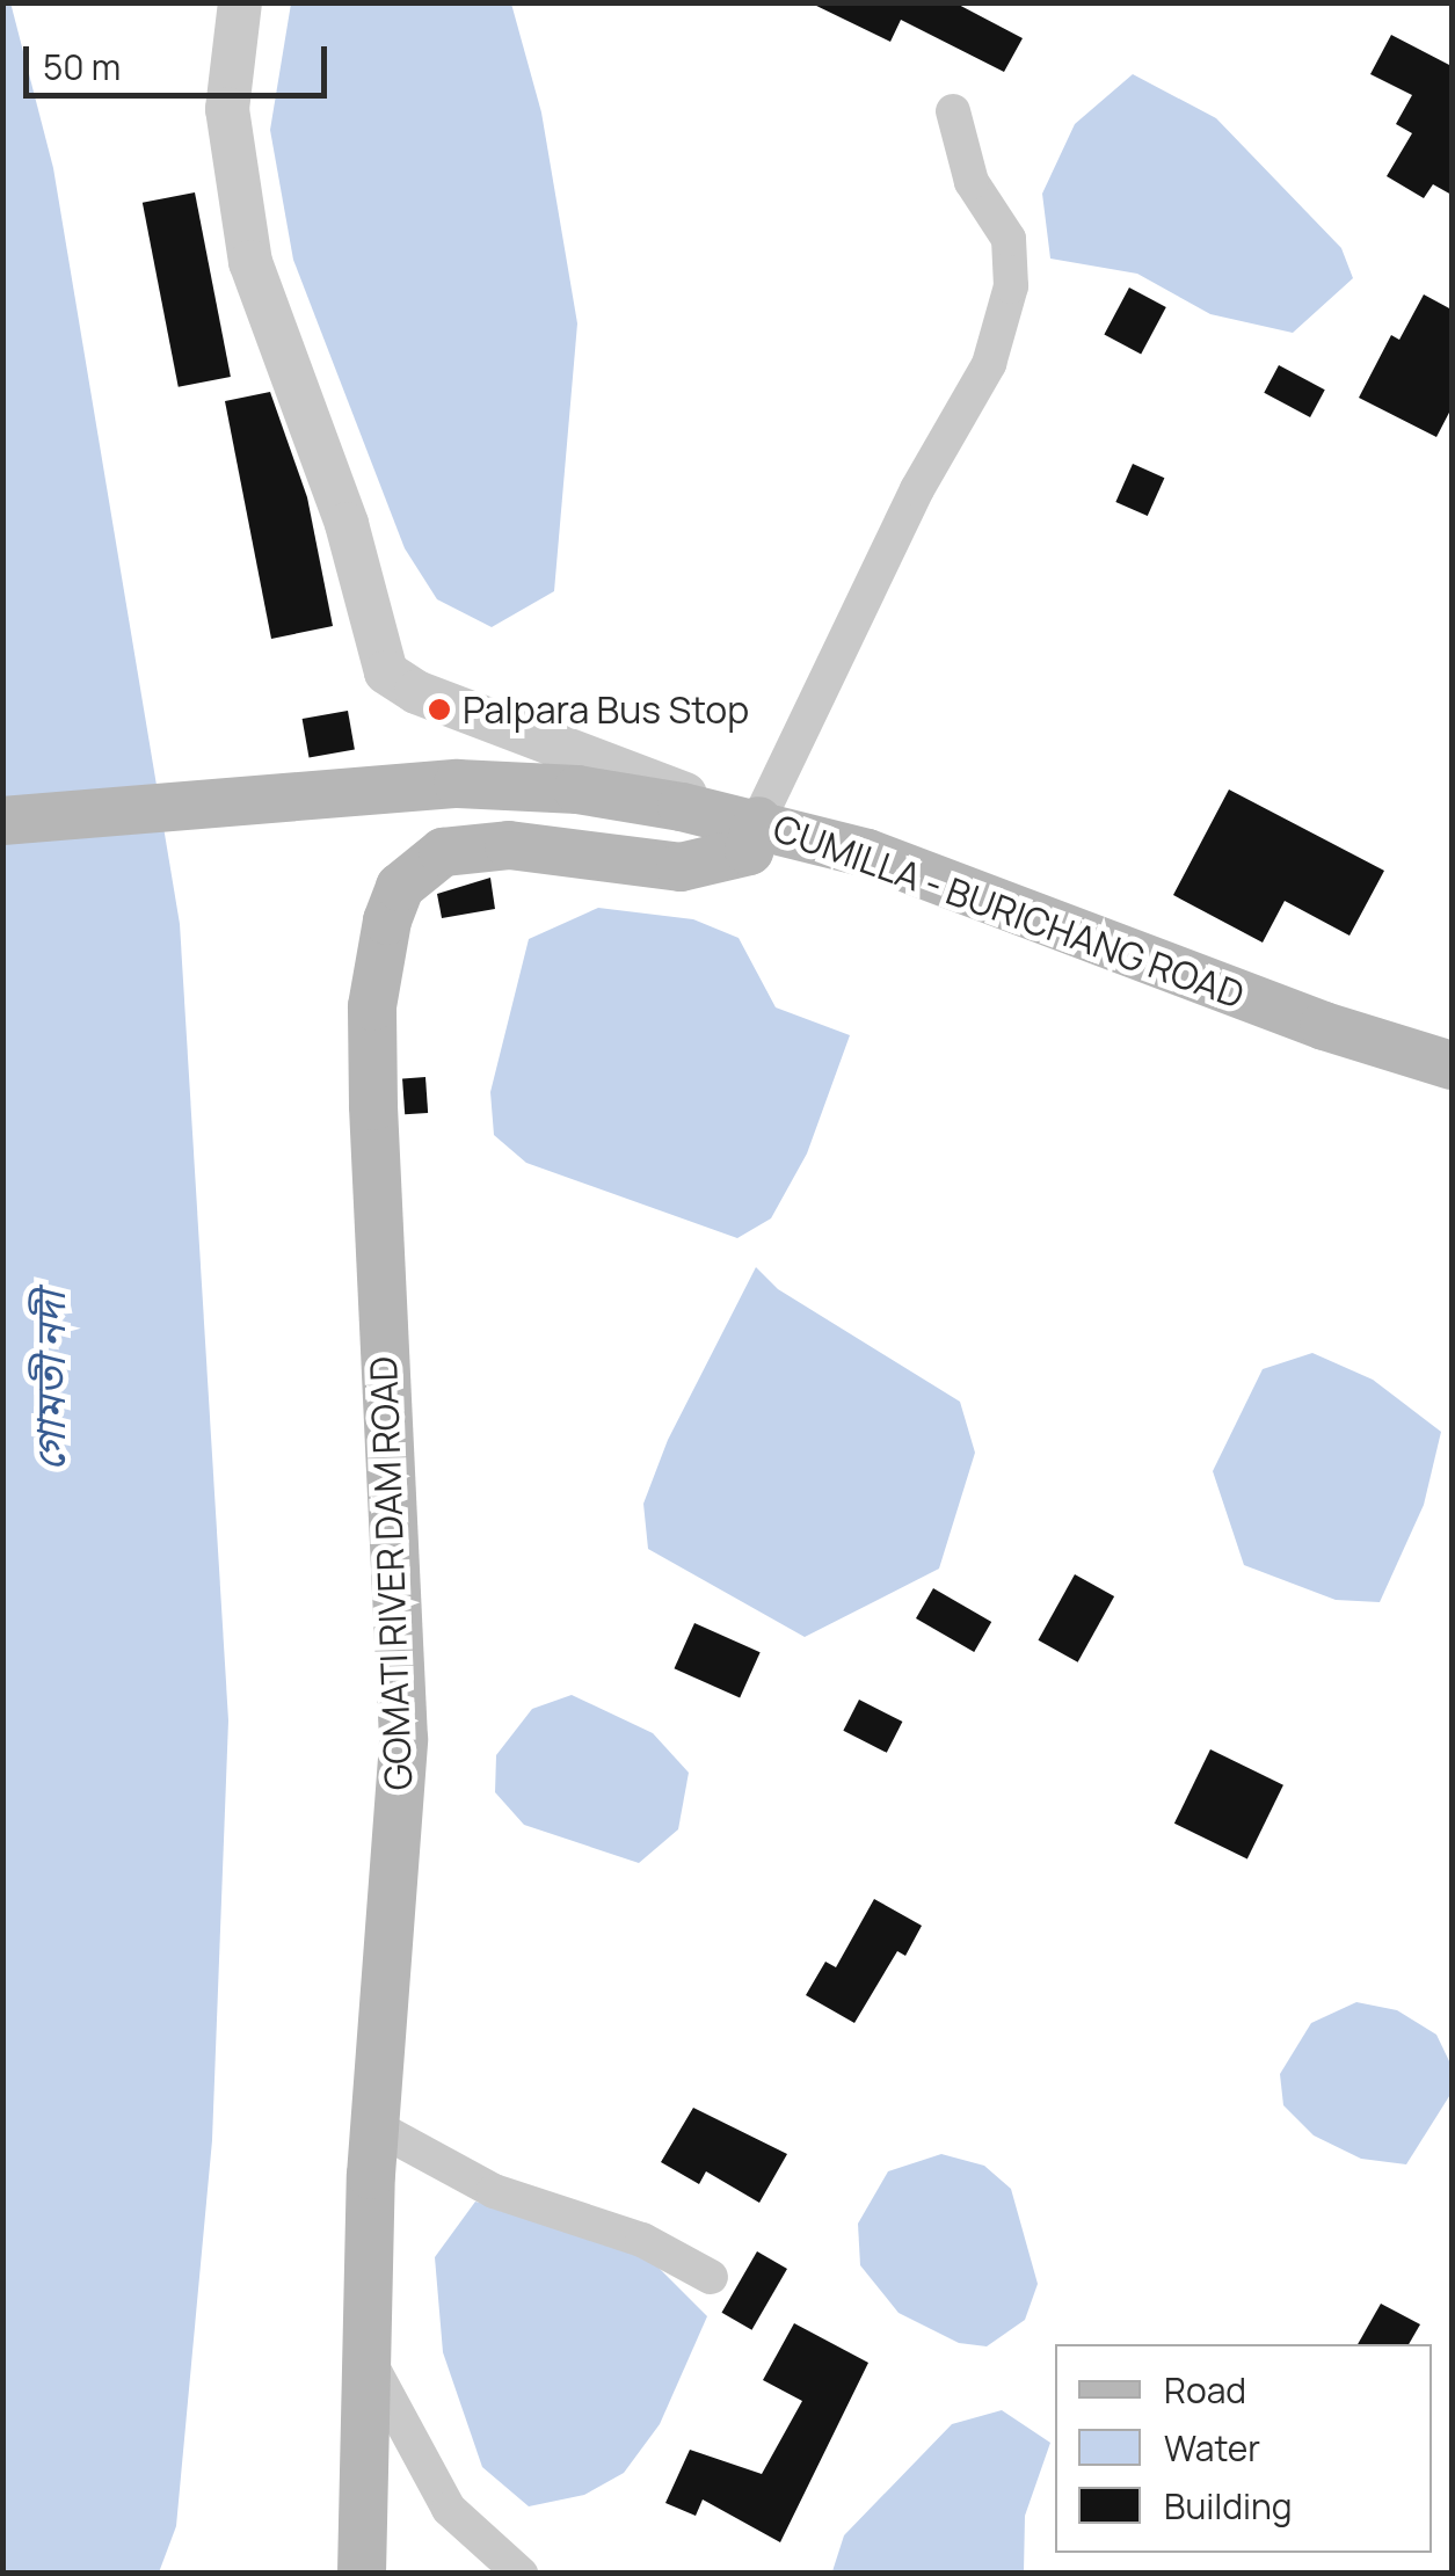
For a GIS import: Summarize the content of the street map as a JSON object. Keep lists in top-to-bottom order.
{
  "streets": {
    "main road": ["CUMILLA - BURICHANG ROAD", "GOMATI RIVER DAM ROAD"]
  },
  "crossings": [
    ["CUMILLA - BURICHANG ROAD", "GOMATI RIVER DAM ROAD"]
  ],
  "water": ["গোমতী নদী"],
  "places": ["Palpara Bus Stop"],
  "legend": ["Road", "Water", "Building"],
  "scale_bar": "50 m"
}
